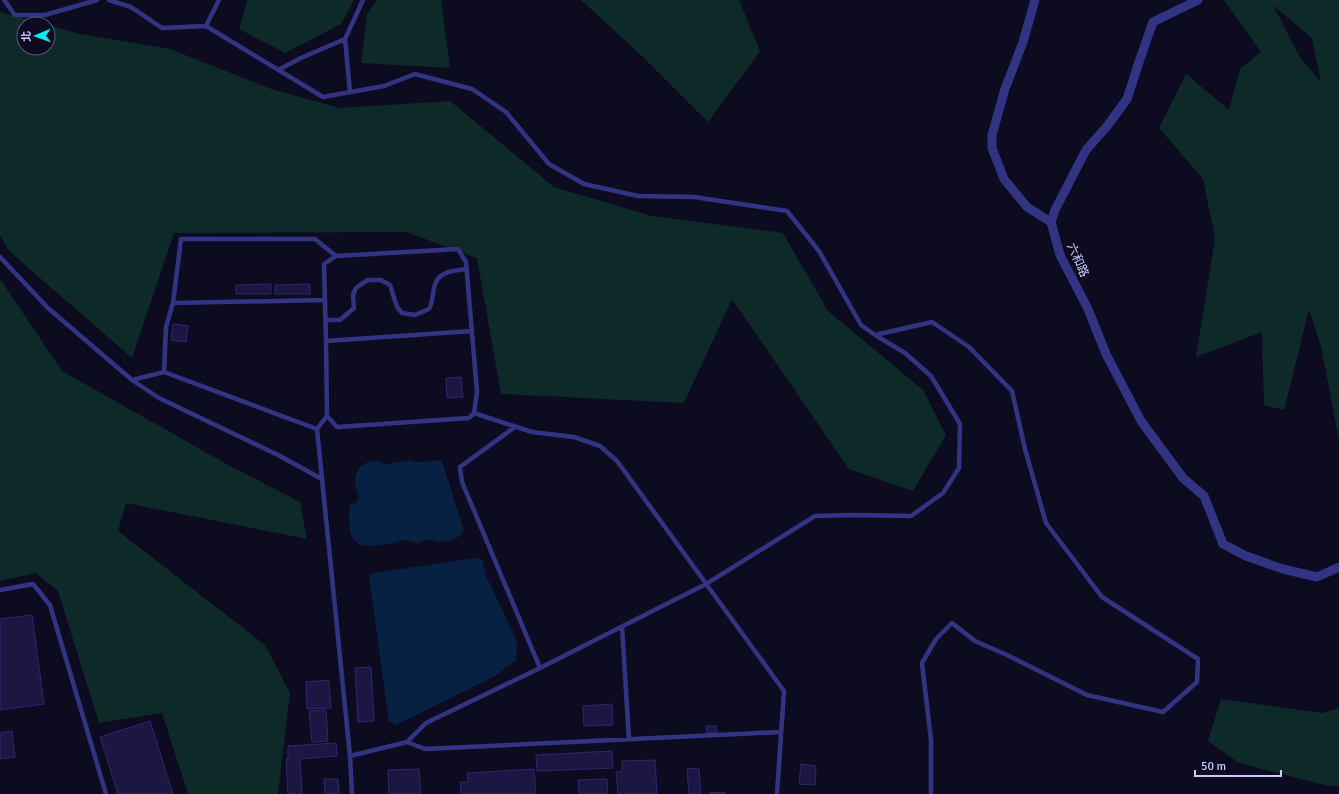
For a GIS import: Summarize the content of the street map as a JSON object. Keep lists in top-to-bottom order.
{
  "streets": {
    "street": ["六和路"]
  },
  "scale_bar": "50 m",
  "north": "left"
}
